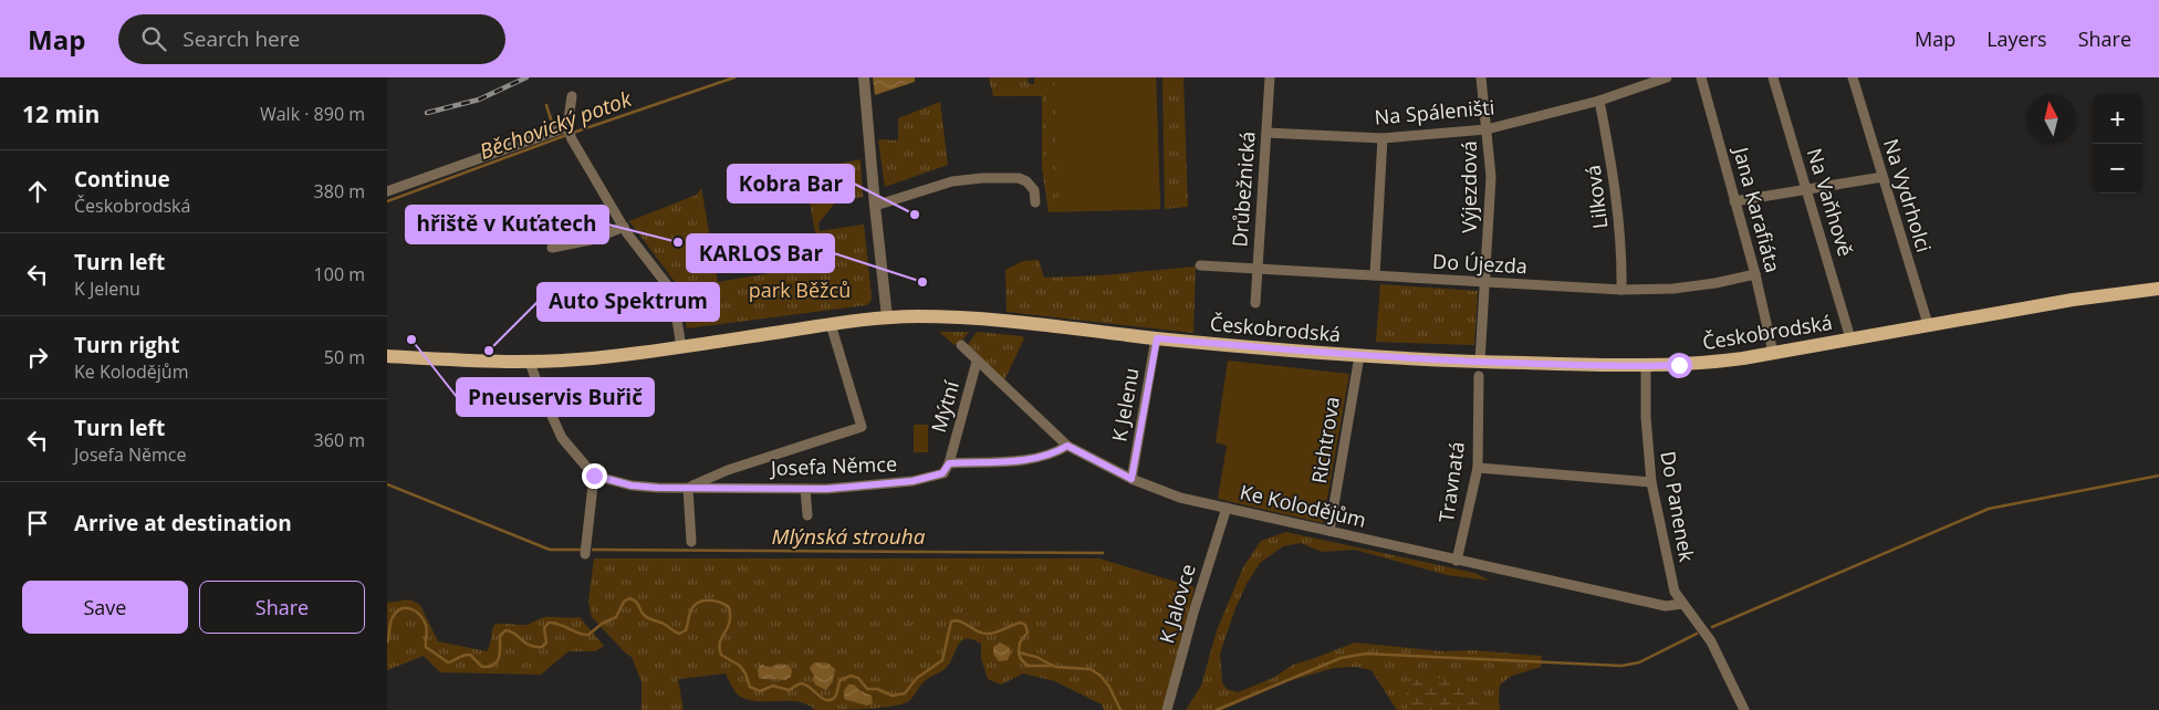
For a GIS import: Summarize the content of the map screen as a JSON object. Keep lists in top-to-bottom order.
{
  "streets": {
    "main road": ["Českobrodská"],
    "street": [
      "Na Spáleništi",
      "Výjezdová",
      "Drůbežnická",
      "Na Vydrholci",
      "Lilková",
      "Na Vaňhově",
      "Jana Karafiáta",
      "Do Újezda",
      "K Jelenu",
      "Mýtní",
      "Richtrova",
      "Josefa Němce",
      "Travnatá",
      "Ke Kolodějům",
      "Do Panenek",
      "K Jalovce"
    ]
  },
  "crossings": [
    ["Na Spáleništi", "Výjezdová"],
    ["Na Spáleništi", "Drůbežnická"],
    ["Na Spáleništi", "Lilková"],
    ["Výjezdová", "Do Újezda"],
    ["Výjezdová", "Českobrodská"],
    ["Výjezdová", "Travnatá"],
    ["Drůbežnická", "Do Újezda"],
    ["Na Vydrholci", "Českobrodská"],
    ["Lilková", "Do Újezda"],
    ["Na Vaňhově", "Českobrodská"],
    ["Jana Karafiáta", "Do Újezda"],
    ["Jana Karafiáta", "Českobrodská"],
    ["Českobrodská", "K Jelenu"],
    ["Českobrodská", "Richtrova"],
    ["Českobrodská", "Travnatá"],
    ["Českobrodská", "Do Panenek"],
    ["K Jelenu", "Ke Kolodějům"],
    ["Mýtní", "Josefa Němce"],
    ["Mýtní", "Ke Kolodějům"],
    ["Richtrova", "Ke Kolodějům"],
    ["Josefa Němce", "Ke Kolodějům"],
    ["Travnatá", "Ke Kolodějům"],
    ["Ke Kolodějům", "Do Panenek"],
    ["Ke Kolodějům", "K Jalovce"]
  ],
  "water": ["Běchovický potok", "Mlýnská strouha"],
  "parks": ["park Běžců"],
  "places": [
    "Kobra Bar",
    "hřiště v Kuťatech",
    "KARLOS Bar",
    "Pneuservis Buřič",
    "Auto Spektrum"
  ],
  "north": "top",
  "page": {
    "header": "Map",
    "search": "Search here",
    "nav": ["Map", "Layers", "Share"],
    "heading": ["12 min", "Walk · 890 m"],
    "map_buttons": ["+", "−"],
    "list": [
      ["Continue", "Českobrodská", "380 m"],
      ["Turn left", "K Jelenu", "100 m"],
      ["Turn right", "Ke Kolodějům", "50 m"],
      ["Turn left", "Josefa Němce", "360 m"],
      "Arrive at destination"
    ],
    "buttons": ["Save", "Share"]
  }
}
